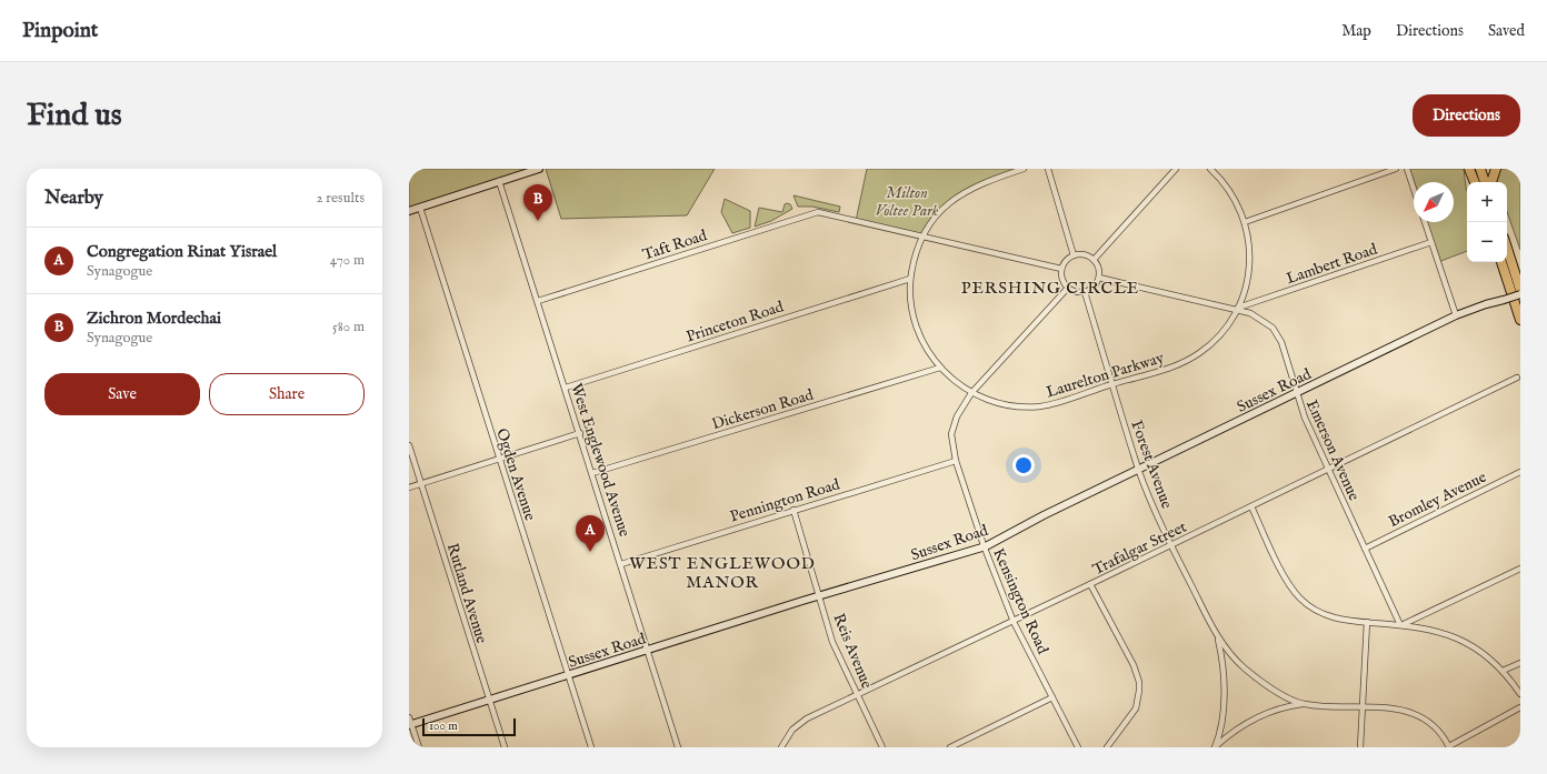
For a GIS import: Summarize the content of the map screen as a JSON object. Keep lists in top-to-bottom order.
{
  "streets": {
    "street": [
      "Taft Road",
      "Lambert Road",
      "Princeton Road",
      "Laurelton Parkway",
      "Sussex Road",
      "Dickerson Road",
      "Emerson Avenue",
      "West Englewood Avenue",
      "Forest Avenue",
      "Ogden Avenue",
      "Bromley Avenue",
      "Pennington Road",
      "Trafalgar Street",
      "Rutland Avenue",
      "Kensington Road",
      "Reis Avenue"
    ]
  },
  "crossings": [
    ["Taft Road", "Laurelton Parkway"],
    ["Taft Road", "West Englewood Avenue"],
    ["Lambert Road", "Laurelton Parkway"],
    ["Lambert Road", "Emerson Avenue"],
    ["Princeton Road", "Laurelton Parkway"],
    ["Princeton Road", "West Englewood Avenue"],
    ["Laurelton Parkway", "Dickerson Road"],
    ["Laurelton Parkway", "Emerson Avenue"],
    ["Laurelton Parkway", "Forest Avenue"],
    ["Laurelton Parkway", "Kensington Road"],
    ["Sussex Road", "Emerson Avenue"],
    ["Sussex Road", "West Englewood Avenue"],
    ["Sussex Road", "Forest Avenue"],
    ["Sussex Road", "Ogden Avenue"],
    ["Sussex Road", "Rutland Avenue"],
    ["Sussex Road", "Kensington Road"],
    ["Sussex Road", "Reis Avenue"],
    ["Dickerson Road", "West Englewood Avenue"],
    ["Emerson Avenue", "Forest Avenue"],
    ["Emerson Avenue", "Bromley Avenue"],
    ["Emerson Avenue", "Trafalgar Street"],
    ["Emerson Avenue", "Kensington Road"],
    ["West Englewood Avenue", "Pennington Road"],
    ["Forest Avenue", "Trafalgar Street"],
    ["Forest Avenue", "Kensington Road"],
    ["Pennington Road", "Kensington Road"],
    ["Pennington Road", "Reis Avenue"],
    ["Trafalgar Street", "Kensington Road"],
    ["Trafalgar Street", "Reis Avenue"]
  ],
  "districts": ["PERSHING CIRCLE", "WEST ENGLEWOOD MANOR"],
  "parks": ["Milton Voltee Park"],
  "scale_bar": "100 m",
  "north": "bottom left",
  "page": {
    "header": "Pinpoint",
    "nav": ["Map", "Directions", "Saved"],
    "buttons": [
      "Directions",
      ["Save", "Share"]
    ],
    "title": "Find us",
    "heading": ["Nearby", "2 results"],
    "map_buttons": ["+", "−"],
    "pins": ["B", "A"],
    "list": [
      {
        "mark": "A",
        "name": "Congregation Rinat Yisrael",
        "note": "Synagogue",
        "value": "470 m"
      },
      {
        "mark": "B",
        "name": "Zichron Mordechai",
        "note": "Synagogue",
        "value": "580 m"
      }
    ],
    "scale": "100 m"
  }
}
